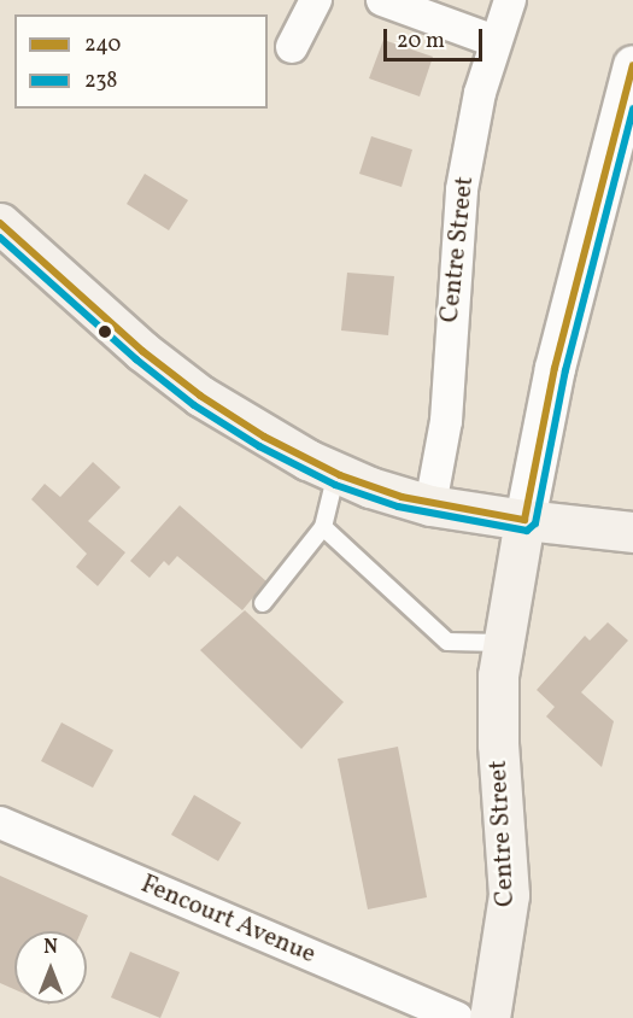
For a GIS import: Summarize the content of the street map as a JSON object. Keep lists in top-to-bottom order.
{
  "streets": {
    "main road": ["Centre Street"],
    "street": ["Fencourt Avenue"]
  },
  "lines": ["transit line 240", "transit line 238"],
  "legend": ["240", "238"],
  "scale_bar": "20 m",
  "north": "top"
}
